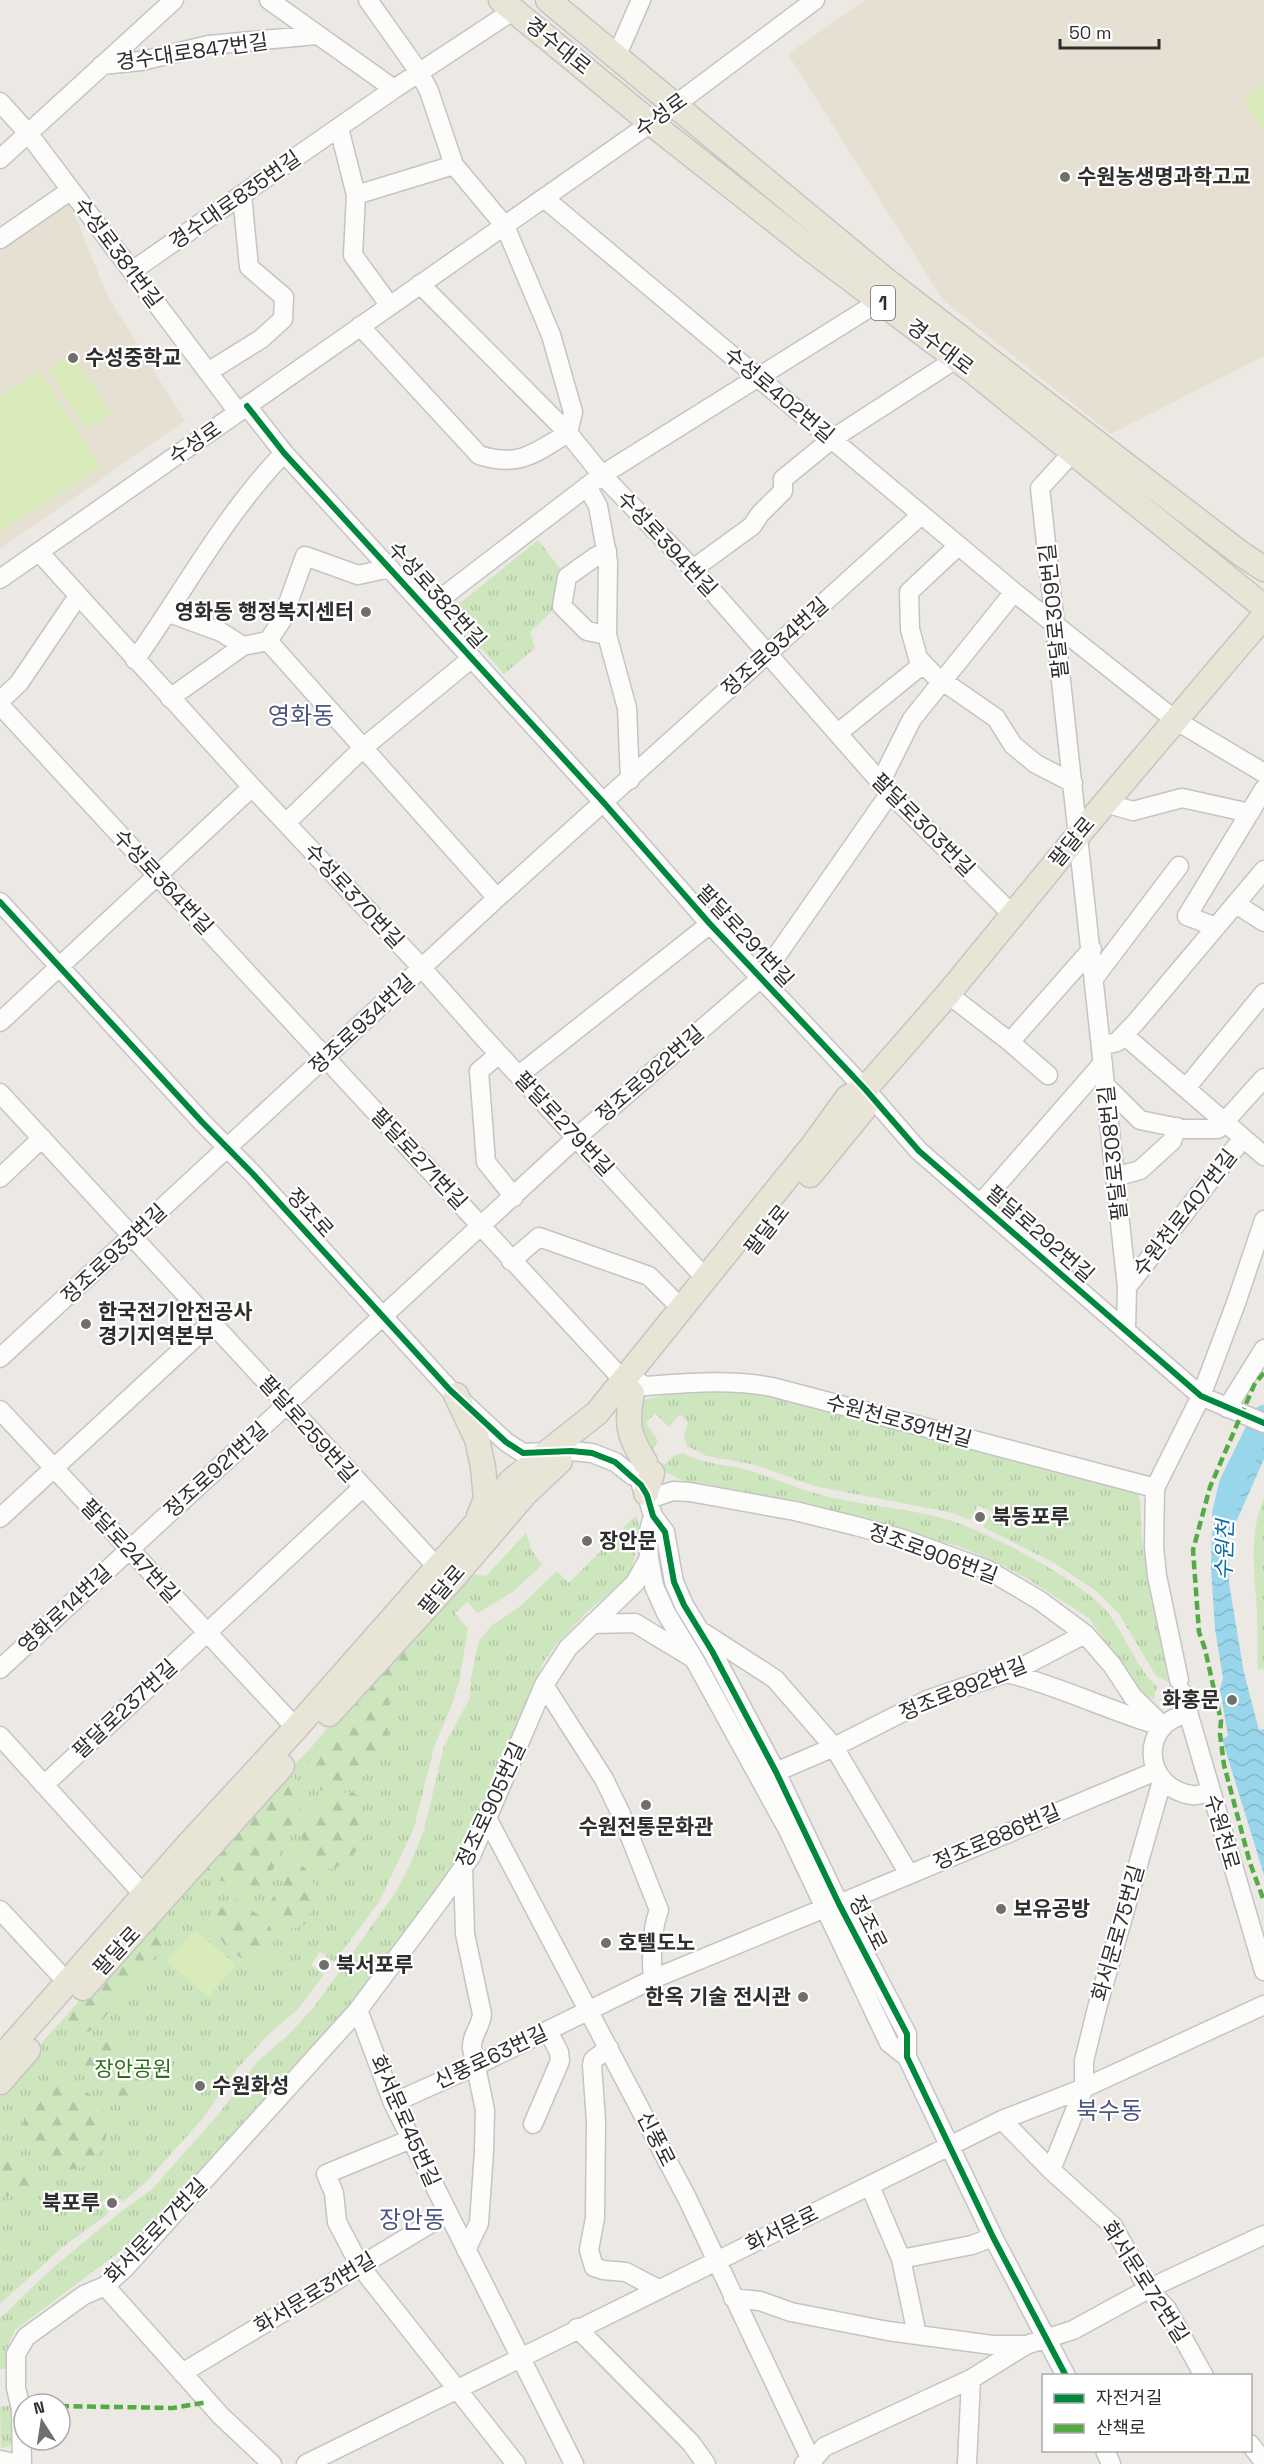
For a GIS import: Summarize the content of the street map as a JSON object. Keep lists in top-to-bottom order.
{
  "streets": {
    "main road": ["경수대로", "1", "팔달로"],
    "street": [
      "경수대로847번길",
      "수성로",
      "경수대로835번길",
      "수성로381번길",
      "수성로402번길",
      "수성로394번길",
      "수성로382번길",
      "팔달로309번길",
      "정조로934번길",
      "팔달로303번길",
      "수성로364번길",
      "수성로370번길",
      "팔달로291번길",
      "정조로922번길",
      "팔달로279번길",
      "팔달로308번길",
      "팔달로271번길",
      "정조로",
      "수원천로407번길",
      "팔달로292번길",
      "정조로933번길",
      "수원천로391번길",
      "팔달로259번길",
      "정조로921번길",
      "팔달로247번길",
      "정조로906번길",
      "영화로14번길",
      "정조로892번길",
      "팔달로237번길",
      "정조로905번길",
      "수원천로",
      "정조로886번길",
      "화서문로75번길",
      "신풍로63번길",
      "화서문로45번길",
      "신풍로",
      "화서문로",
      "화서문로17번길",
      "화서문로72번길",
      "화서문로31번길"
    ]
  },
  "crossings": [
    ["경수대로", "수성로"],
    ["경수대로", "경수대로835번길"],
    ["경수대로", "팔달로309번길"],
    ["경수대로847번길", "경수대로835번길"],
    ["경수대로847번길", "수성로381번길"],
    ["수성로", "수성로381번길"],
    ["수성로", "수성로402번길"],
    ["수성로", "수성로394번길"],
    ["수성로", "수성로382번길"],
    ["수성로", "수성로370번길"],
    ["경수대로835번길", "수성로381번길"],
    ["수성로381번길", "수성로382번길"],
    ["수성로402번길", "팔달로309번길"],
    ["수성로402번길", "정조로934번길"],
    ["수성로402번길", "팔달로"],
    ["수성로394번길", "정조로934번길"],
    ["수성로394번길", "팔달로303번길"],
    ["수성로382번길", "정조로934번길"],
    ["수성로382번길", "팔달로291번길"],
    ["팔달로309번길", "팔달로"],
    ["팔달로309번길", "팔달로308번길"],
    ["정조로934번길", "팔달로303번길"],
    ["정조로934번길", "수성로364번길"],
    ["정조로934번길", "수성로370번길"],
    ["정조로934번길", "팔달로291번길"],
    ["정조로934번길", "팔달로279번길"],
    ["정조로934번길", "팔달로271번길"],
    ["정조로934번길", "정조로"],
    ["정조로934번길", "정조로933번길"],
    ["팔달로303번길", "팔달로"],
    ["팔달로303번길", "팔달로291번길"],
    ["팔달로", "팔달로291번길"],
    ["팔달로", "팔달로279번길"],
    ["팔달로", "팔달로308번길"],
    ["팔달로", "팔달로271번길"],
    ["팔달로", "정조로"],
    ["팔달로", "팔달로292번길"],
    ["팔달로", "수원천로391번길"],
    ["팔달로", "팔달로259번길"],
    ["팔달로", "팔달로247번길"],
    ["수성로364번길", "팔달로271번길"],
    ["수성로370번길", "팔달로279번길"],
    ["팔달로291번길", "정조로922번길"],
    ["팔달로291번길", "팔달로279번길"],
    ["팔달로291번길", "팔달로292번길"],
    ["정조로922번길", "팔달로279번길"],
    ["정조로922번길", "팔달로271번길"],
    ["정조로922번길", "정조로"],
    ["정조로922번길", "정조로921번길"],
    ["팔달로308번길", "수원천로407번길"],
    ["팔달로308번길", "팔달로292번길"],
    ["팔달로271번길", "수원천로391번길"],
    ["정조로", "정조로933번길"],
    ["정조로", "정조로921번길"],
    ["정조로", "정조로906번길"],
    ["정조로", "정조로892번길"],
    ["정조로", "정조로905번길"],
    ["정조로", "정조로886번길"],
    ["정조로", "화서문로"],
    ["정조로933번길", "팔달로259번길"],
    ["수원천로391번길", "수원천로"],
    ["팔달로259번길", "정조로921번길"],
    ["정조로921번길", "팔달로247번길"],
    ["정조로921번길", "영화로14번길"],
    ["팔달로247번길", "영화로14번길"],
    ["팔달로247번길", "팔달로237번길"],
    ["정조로906번길", "정조로892번길"],
    ["정조로905번길", "화서문로45번길"],
    ["정조로905번길", "신풍로"],
    ["정조로905번길", "화서문로17번길"],
    ["정조로886번길", "화서문로75번길"],
    ["정조로886번길", "신풍로63번길"],
    ["화서문로75번길", "화서문로"],
    ["신풍로63번길", "화서문로45번길"],
    ["신풍로63번길", "신풍로"],
    ["화서문로45번길", "화서문로"],
    ["화서문로45번길", "화서문로17번길"],
    ["화서문로45번길", "화서문로31번길"],
    ["신풍로", "화서문로"],
    ["화서문로", "화서문로72번길"]
  ],
  "districts": ["영화동", "북수동", "장안동"],
  "water": ["수원천"],
  "parks": ["장안공원"],
  "places": [
    "수원농생명과학고교",
    "수성중학교",
    "영화동 행정복지센터",
    "한국전기안전공사 경기지역본부",
    "북동포루",
    "장안문",
    "화홍문",
    "수원전통문화관",
    "보유공방",
    "호텔도노",
    "북서포루",
    "한옥 기술 전시관",
    "수원화성",
    "북포루"
  ],
  "legend": ["자전거길", "산책로"],
  "scale_bar": "50 m",
  "north": "top"
}
